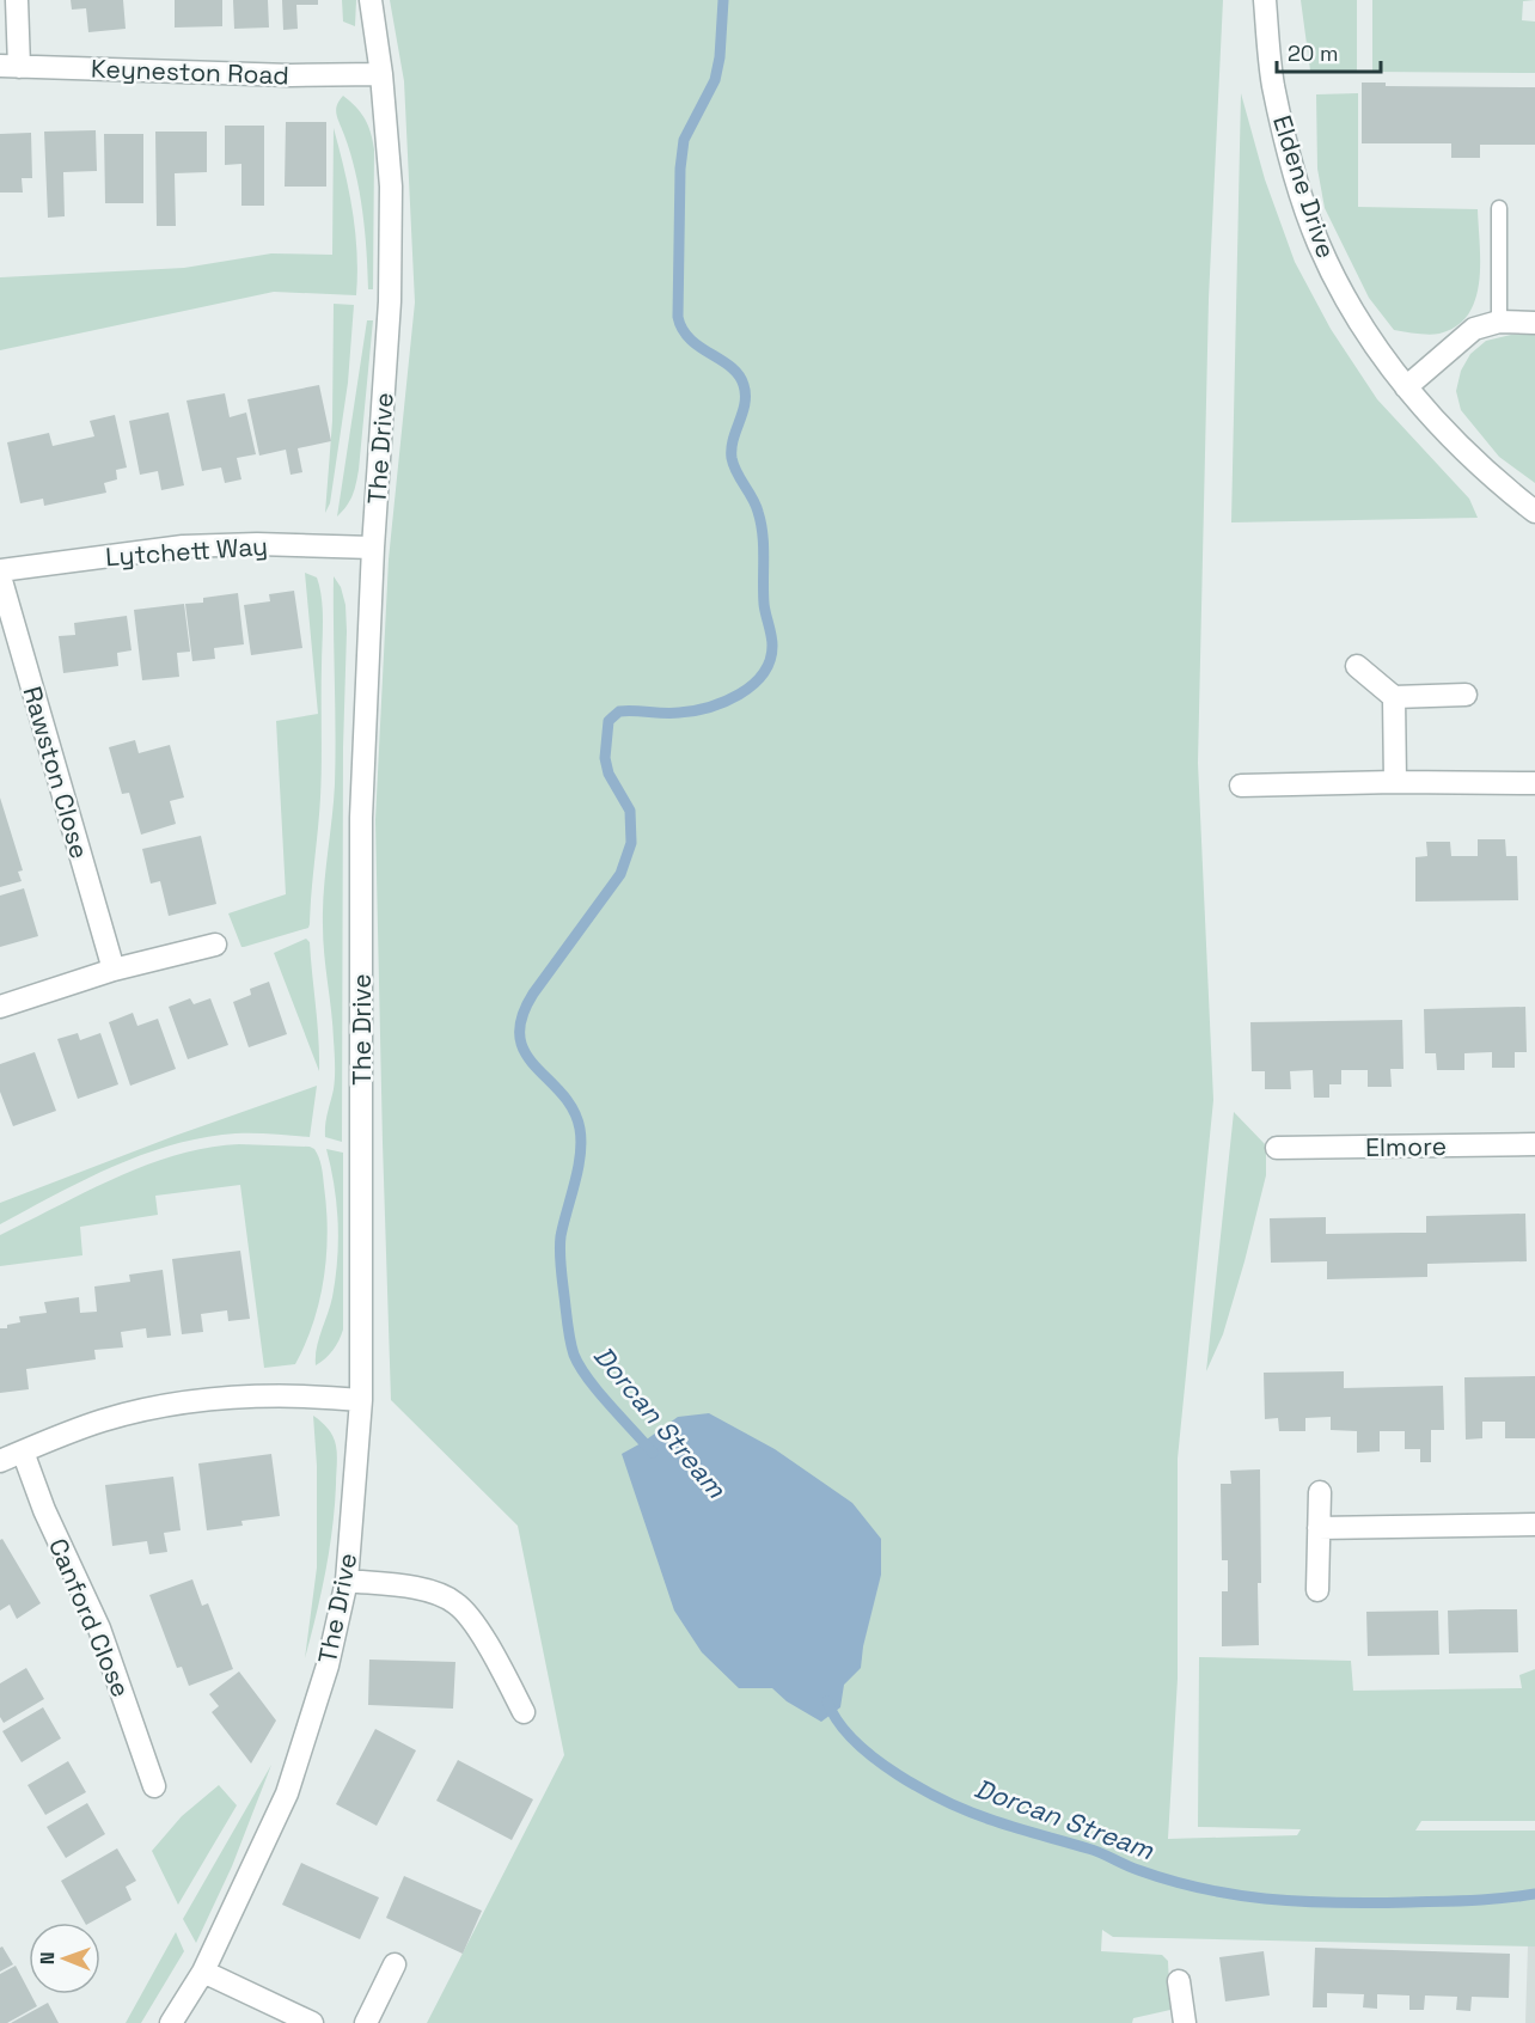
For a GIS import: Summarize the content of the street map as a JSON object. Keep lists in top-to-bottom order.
{
  "streets": {
    "street": [
      "Keyneston Road",
      "Eldene Drive",
      "The Drive",
      "Lytchett Way",
      "Rawston Close",
      "Elmore",
      "Canford Close"
    ]
  },
  "crossings": [
    ["Keyneston Road", "The Drive"],
    ["The Drive", "Lytchett Way"]
  ],
  "water": ["Dorcan Stream"],
  "scale_bar": "20 m",
  "north": "left"
}
